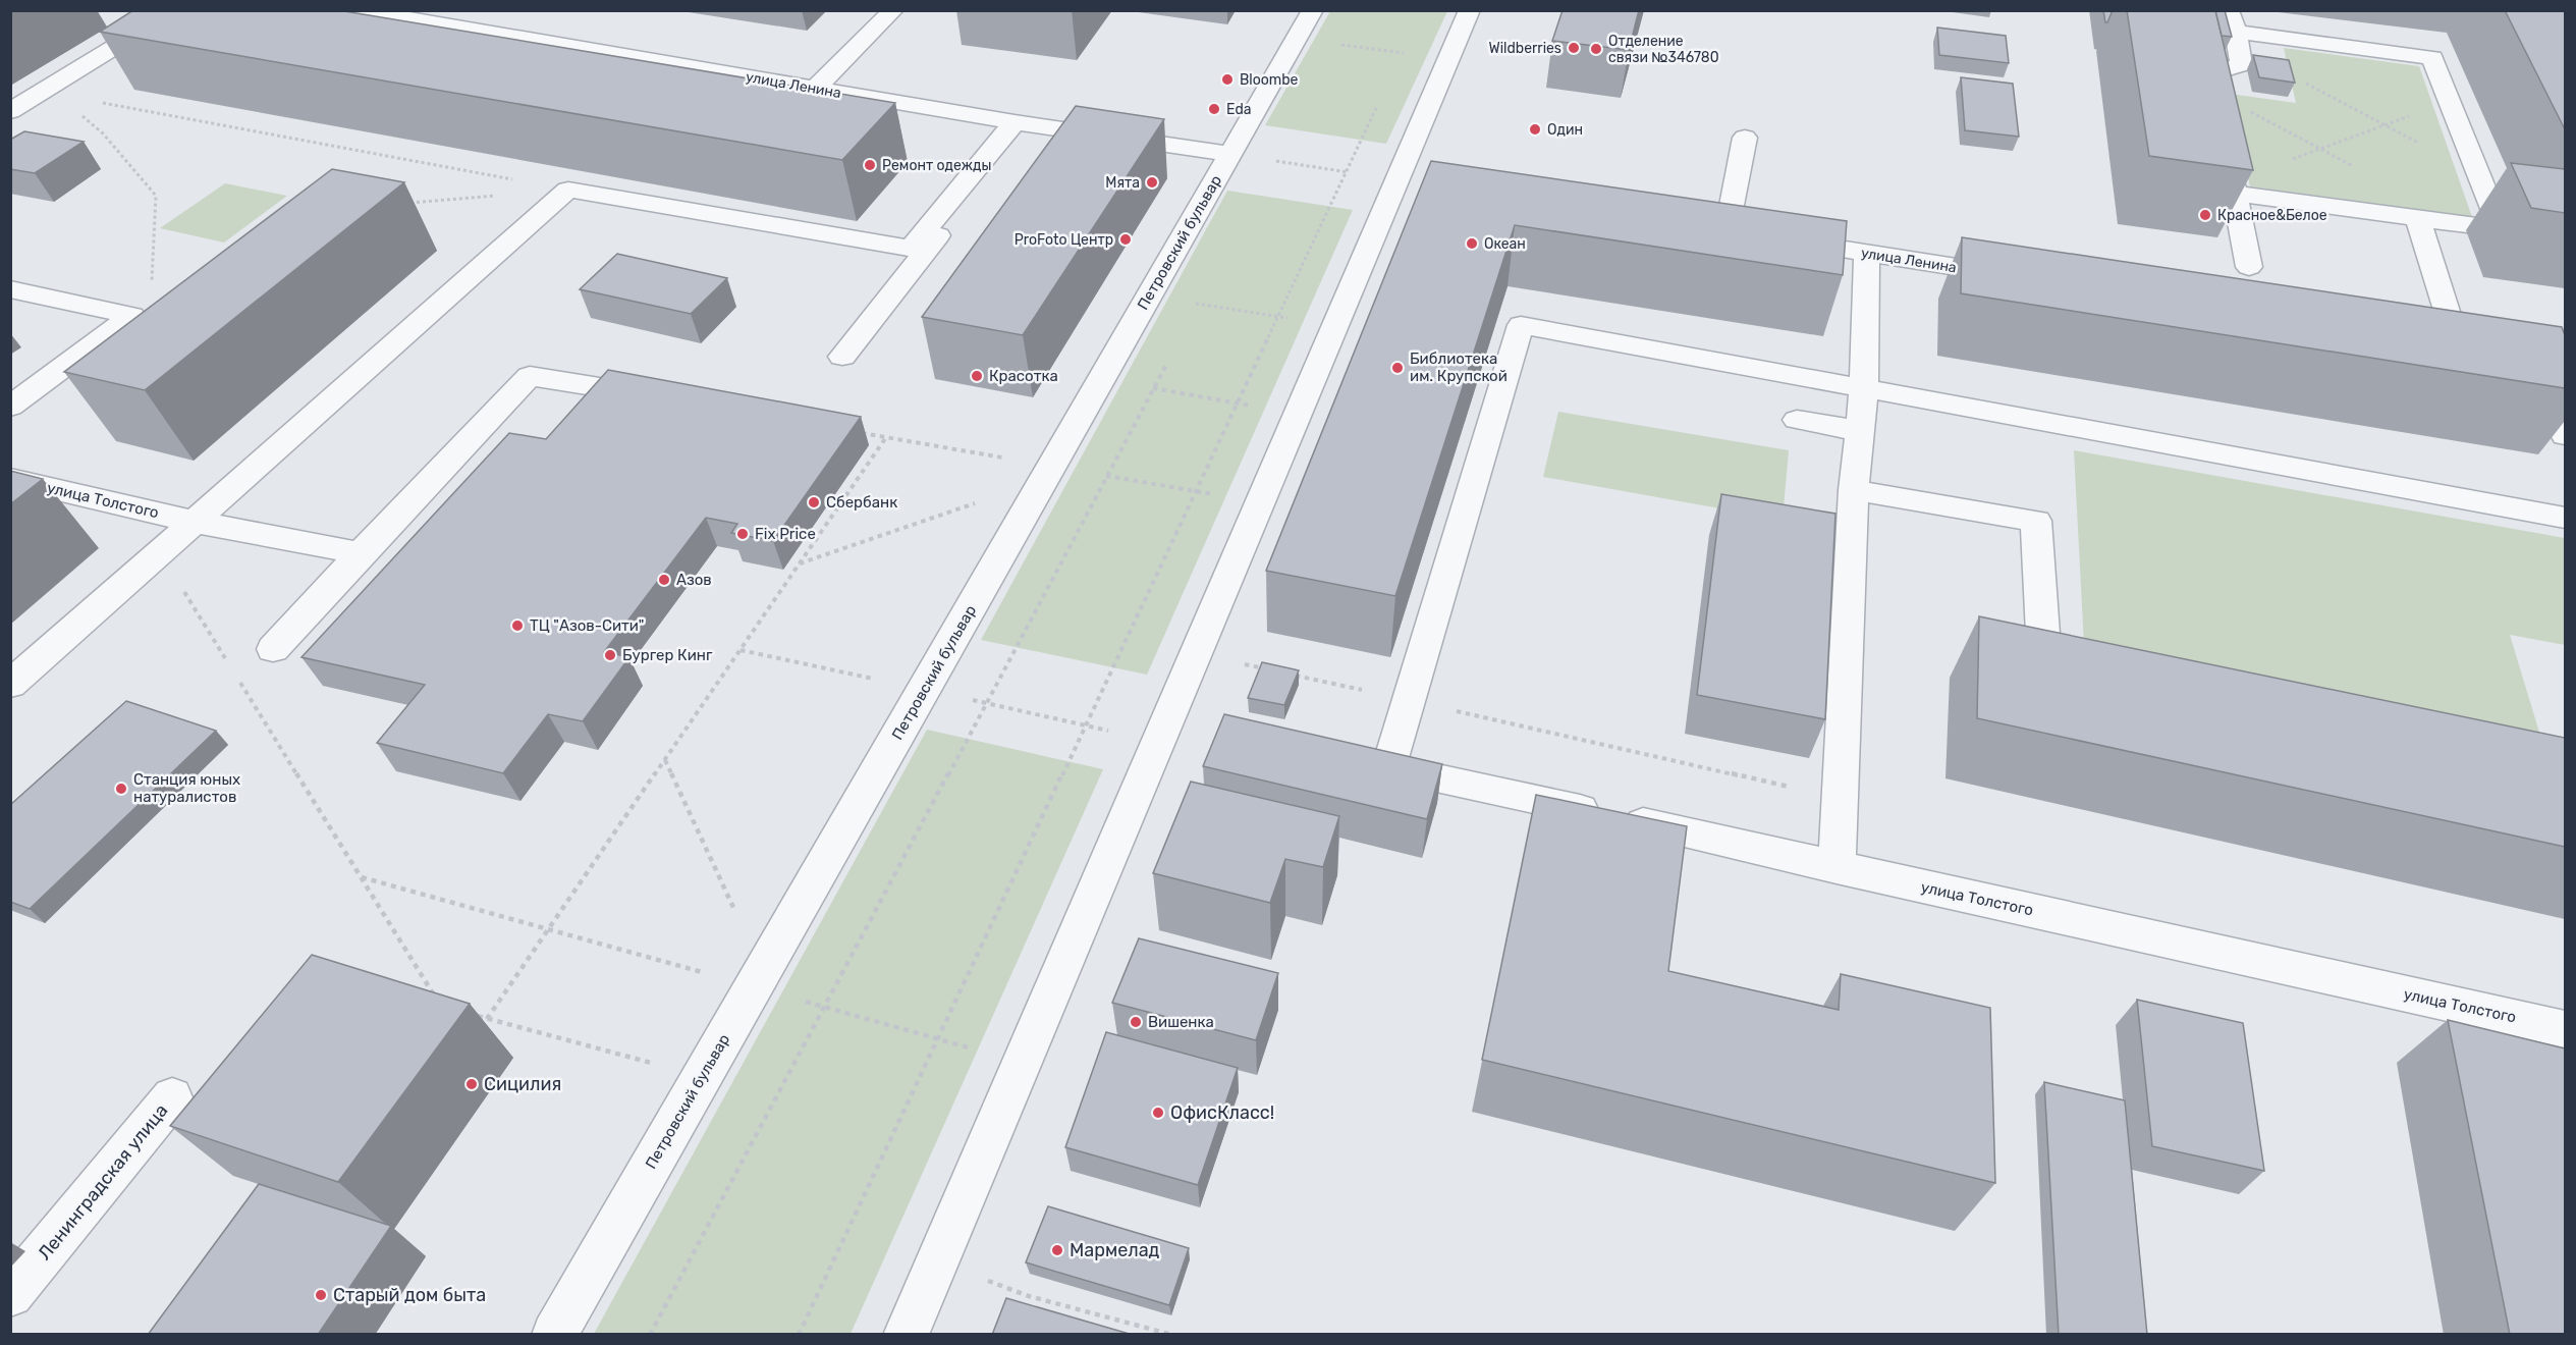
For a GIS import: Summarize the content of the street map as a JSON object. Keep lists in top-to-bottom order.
{
  "streets": {
    "street": [
      "улица Ленина",
      "Петровский бульвар",
      "улица Толстого",
      "Ленинградская улица"
    ]
  },
  "crossings": [
    ["улица Ленина", "Петровский бульвар"]
  ],
  "places": [
    "Wildberries",
    "Отделение связи №346780",
    "Bloombe",
    "Eda",
    "Один",
    "Ремонт одежды",
    "Мята",
    "Красное&Белое",
    "ProFoto Центр",
    "Океан",
    "Библиотека им. Крупской",
    "Красотка",
    "Сбербанк",
    "Fix Price",
    "Азов",
    "ТЦ \"Азов-Сити\"",
    "Бургер Кинг",
    "Станция юных натуралистов",
    "Вишенка",
    "Сицилия",
    "ОфисКласс!",
    "Мармелад",
    "Старый дом быта"
  ]
}
